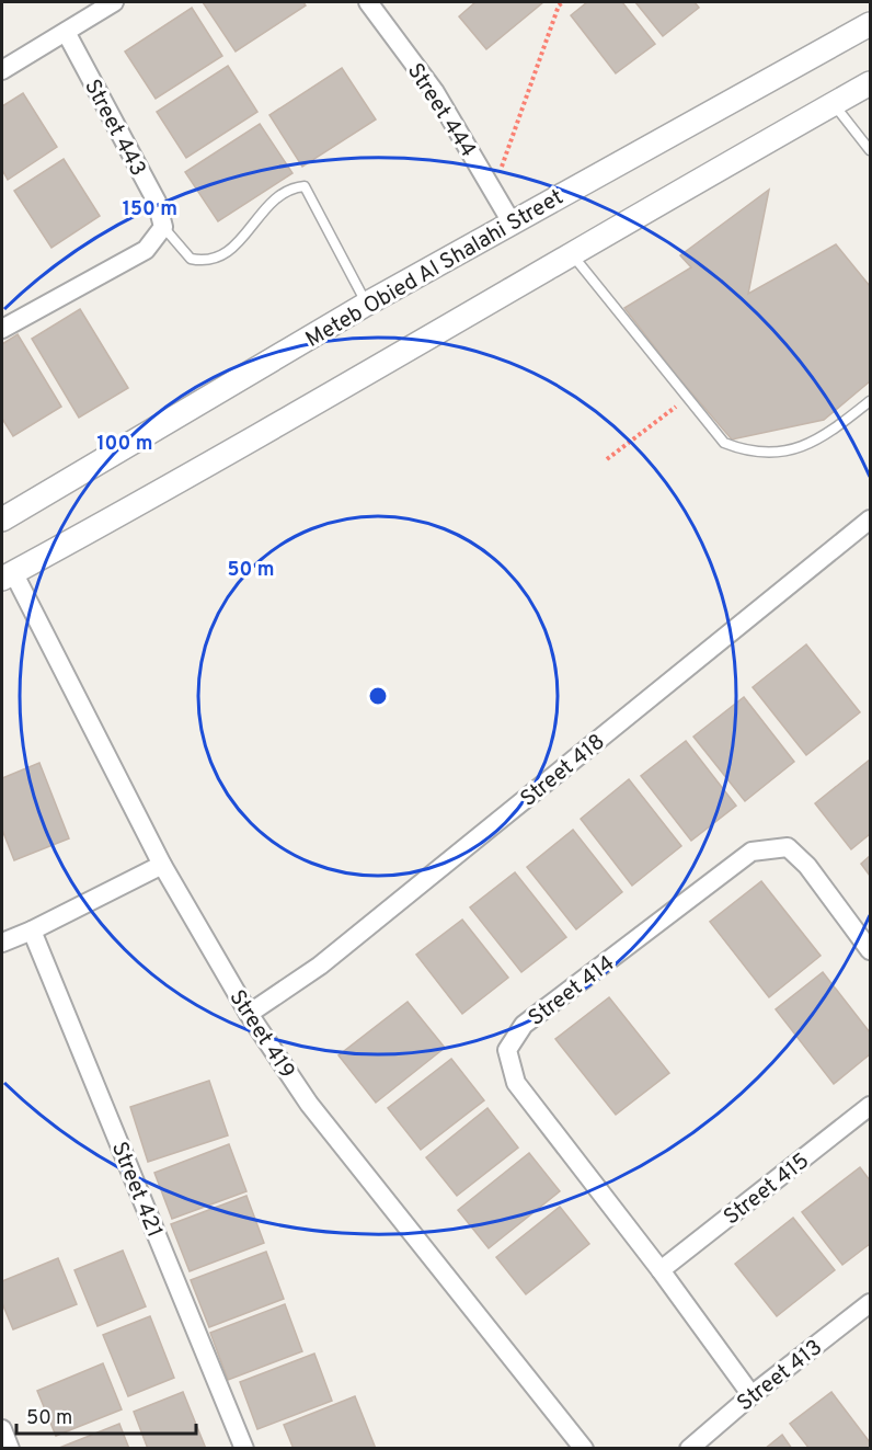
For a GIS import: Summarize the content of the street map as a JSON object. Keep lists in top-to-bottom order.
{
  "streets": {
    "street": [
      "Street 444",
      "Street 443",
      "Meteb Obied Al Shalahi Street",
      "Street 418",
      "Street 414",
      "Street 419",
      "Street 415",
      "Street 421",
      "Street 413"
    ]
  },
  "crossings": [
    ["Street 444", "Meteb Obied Al Shalahi Street"],
    ["Street 418", "Street 419"],
    ["Street 414", "Street 415"],
    ["Street 414", "Street 413"]
  ],
  "scale_bar": "50 m",
  "rings": ["150 m", "100 m", "50 m"]
}
